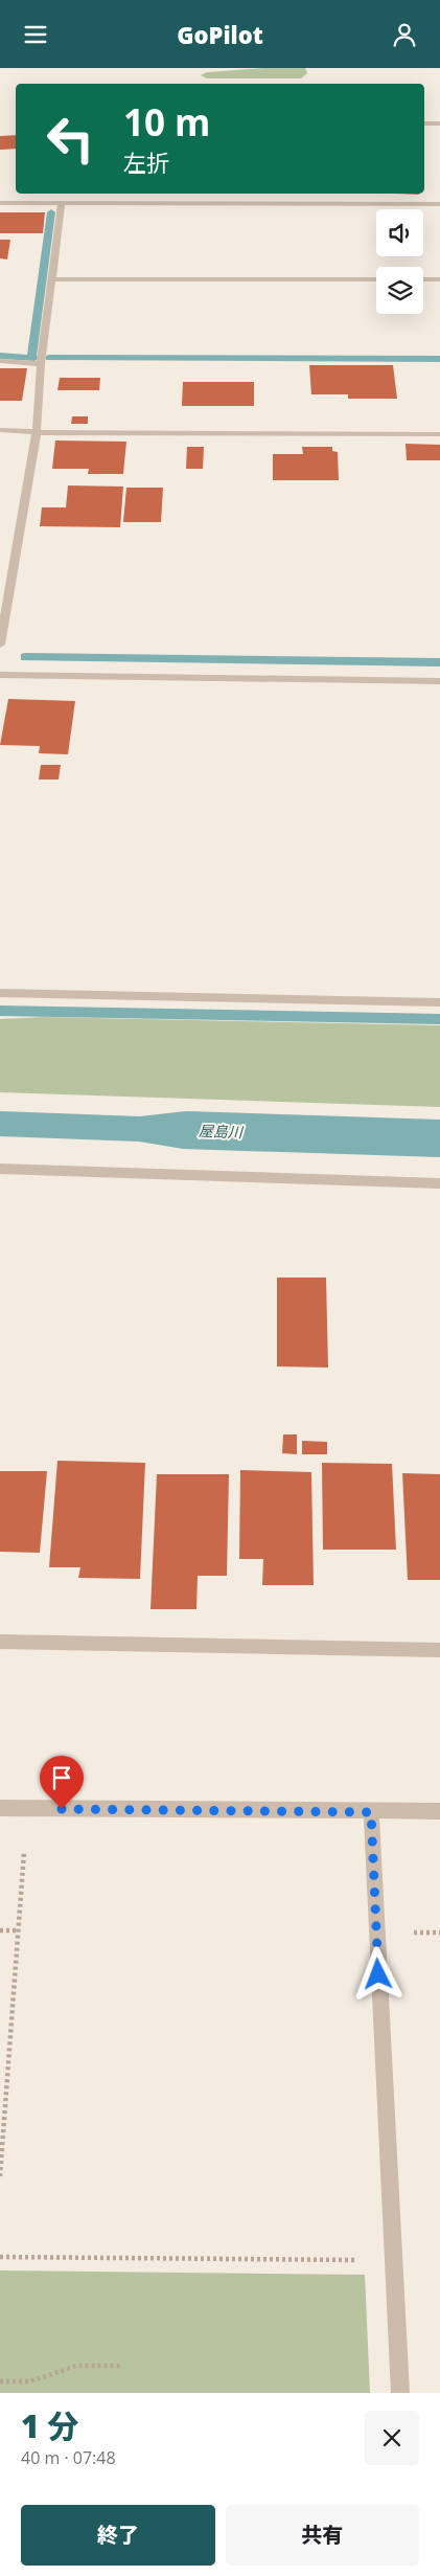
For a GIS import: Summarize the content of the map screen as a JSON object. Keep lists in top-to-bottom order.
{
  "water": ["屋島川"],
  "page": {
    "header": "GoPilot",
    "turn": ["10 m", "左折"],
    "heading": ["1 分", "40 m · 07:48"],
    "buttons": ["終了", "共有"]
  }
}
